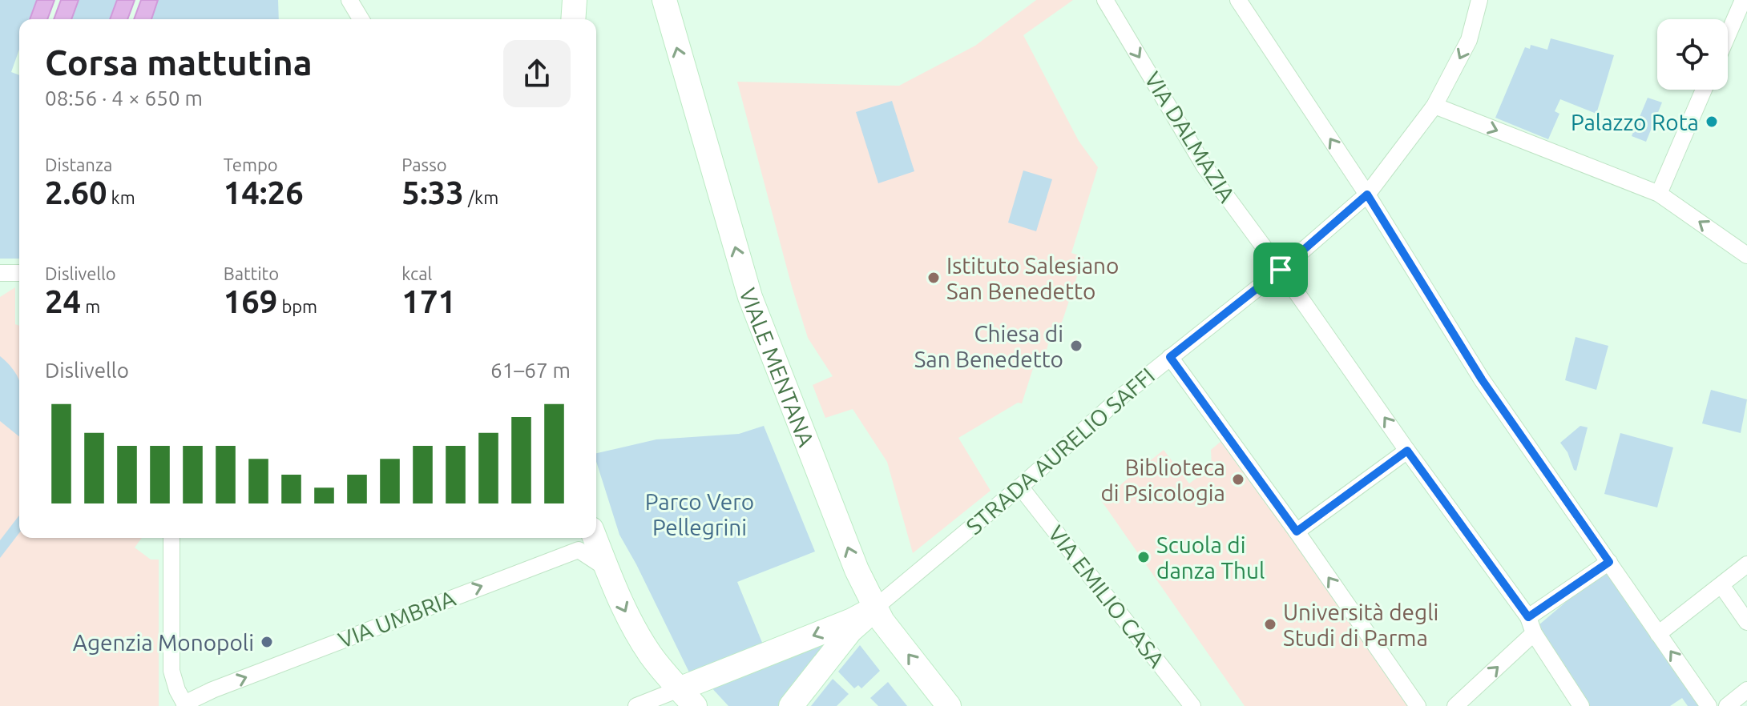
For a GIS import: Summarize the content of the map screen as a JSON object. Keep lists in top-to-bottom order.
{
  "streets": {
    "main road": ["VIALE MENTANA"],
    "street": [
      "VIA DALMAZIA",
      "STRADA AURELIO SAFFI",
      "VIA EMILIO CASA",
      "VIA UMBRIA"
    ]
  },
  "crossings": [
    ["VIA DALMAZIA", "STRADA AURELIO SAFFI"],
    ["VIALE MENTANA", "STRADA AURELIO SAFFI"],
    ["STRADA AURELIO SAFFI", "VIA EMILIO CASA"]
  ],
  "one_way": ["VIALE MENTANA", "VIA UMBRIA"],
  "parks": ["Parco Vero Pellegrini"],
  "places": [
    "Palazzo Rota",
    "Istituto Salesiano San Benedetto",
    "Chiesa di San Benedetto",
    "Biblioteca di Psicologia",
    "Scuola di danza Thul",
    "Università degli Studi di Parma",
    "Agenzia Monopoli"
  ],
  "page": {
    "heading": ["Corsa mattutina", "08:56 · 4 × 650 m"],
    "stats": [
      ["Distanza", "2.60 km"],
      ["Tempo", "14:26"],
      ["Passo", "5:33 /km"],
      ["Dislivello", "24 m"],
      ["Battito", "169 bpm"],
      ["kcal", "171"]
    ],
    "chart": ["Dislivello", "61–67 m"]
  }
}
